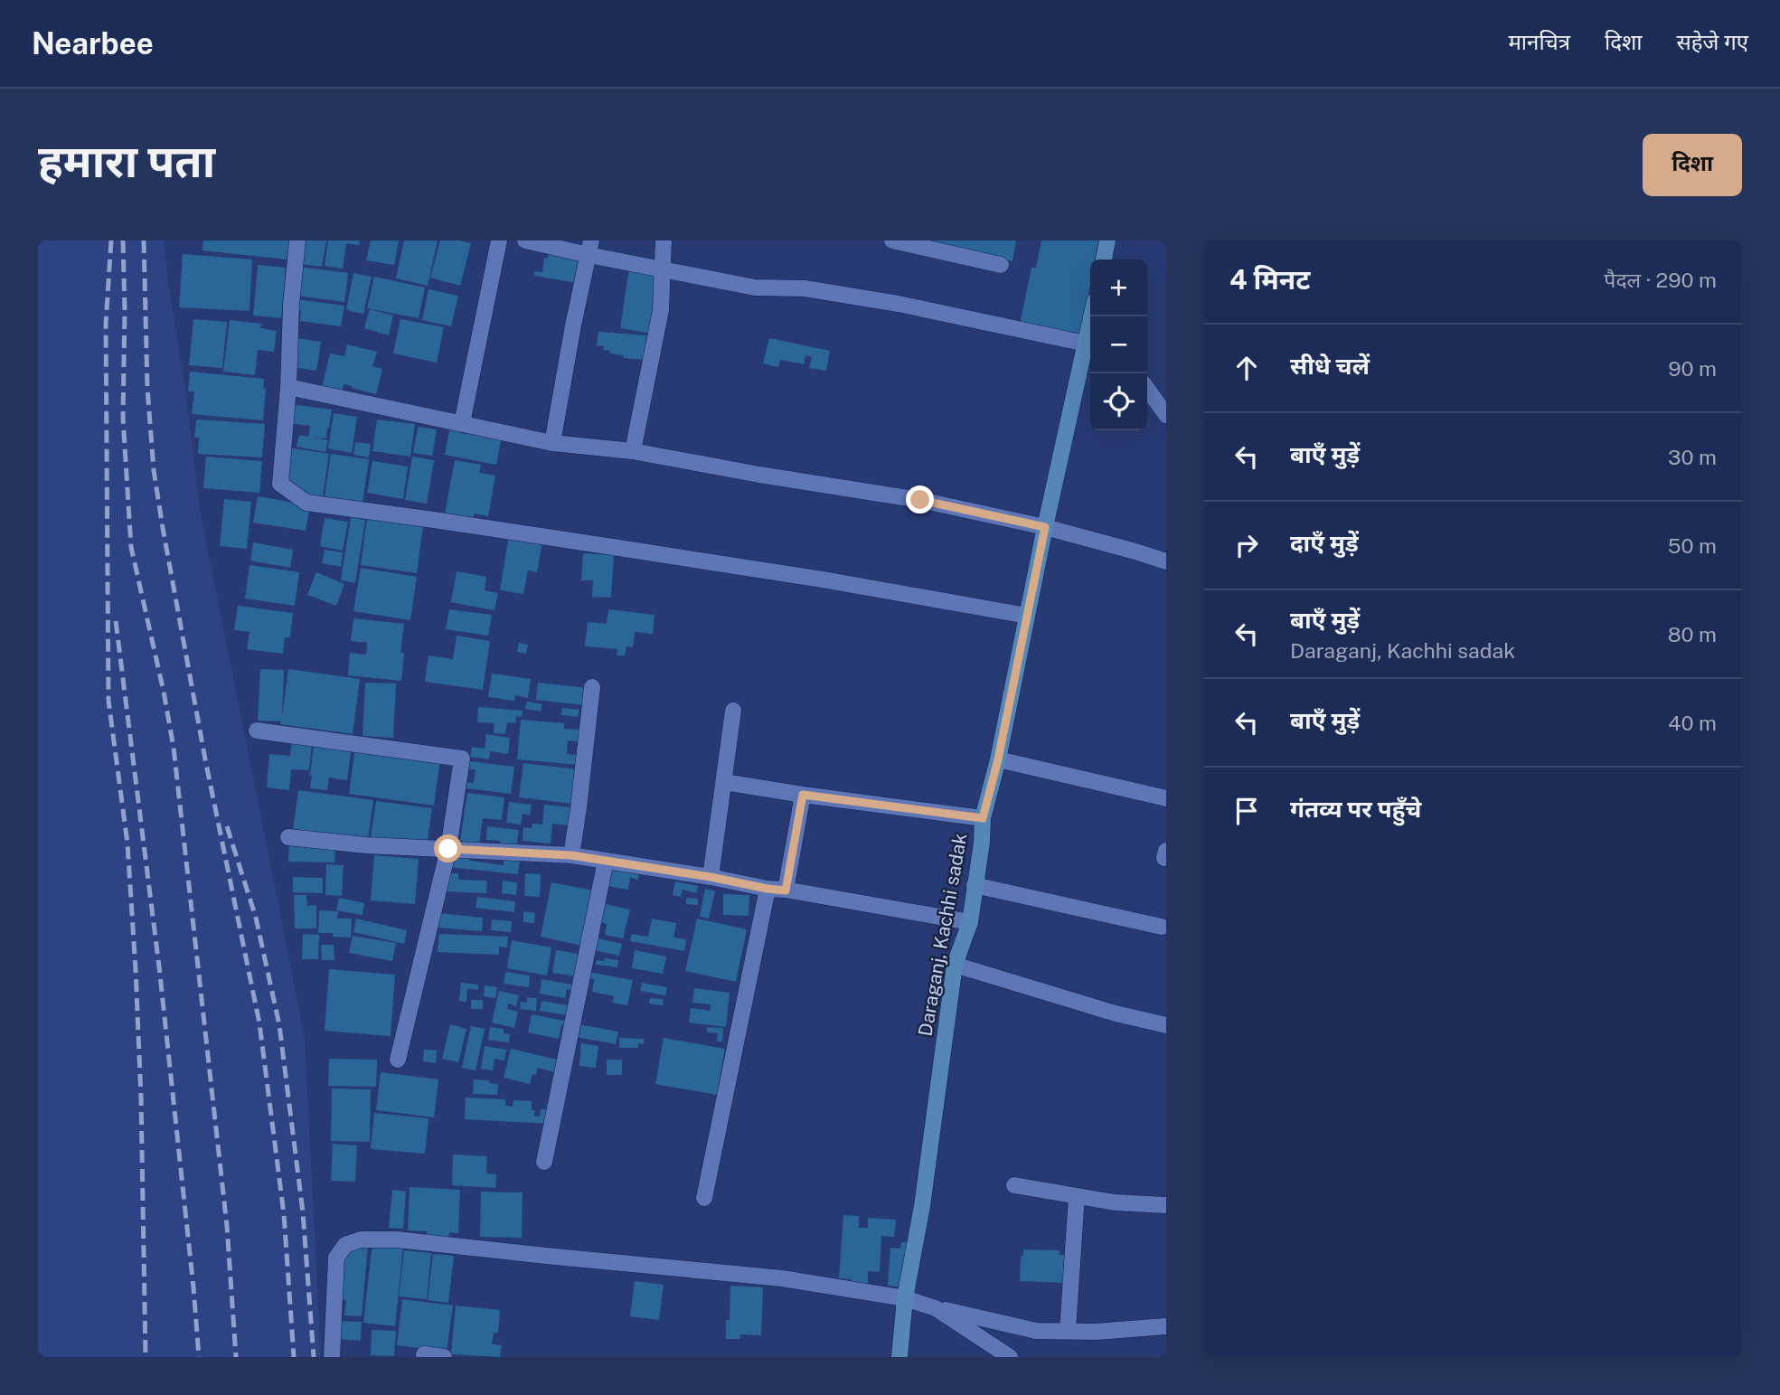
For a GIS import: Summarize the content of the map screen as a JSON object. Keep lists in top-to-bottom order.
{
  "streets": {
    "street": ["Daraganj, Kachhi sadak"]
  },
  "page": {
    "header": "Nearbee",
    "nav": ["मानचित्र", "दिशा", "सहेजे गए"],
    "buttons": "दिशा",
    "title": "हमारा पता",
    "heading": ["4 मिनट", "पैदल · 290 m"],
    "map_buttons": ["+", "−"],
    "list": [
      ["सीधे चलें", "90 m"],
      ["बाएँ मुड़ें", "30 m"],
      ["दाएँ मुड़ें", "50 m"],
      ["बाएँ मुड़ें", "Daraganj, Kachhi sadak", "80 m"],
      ["बाएँ मुड़ें", "40 m"],
      "गंतव्य पर पहुँचे"
    ]
  }
}
